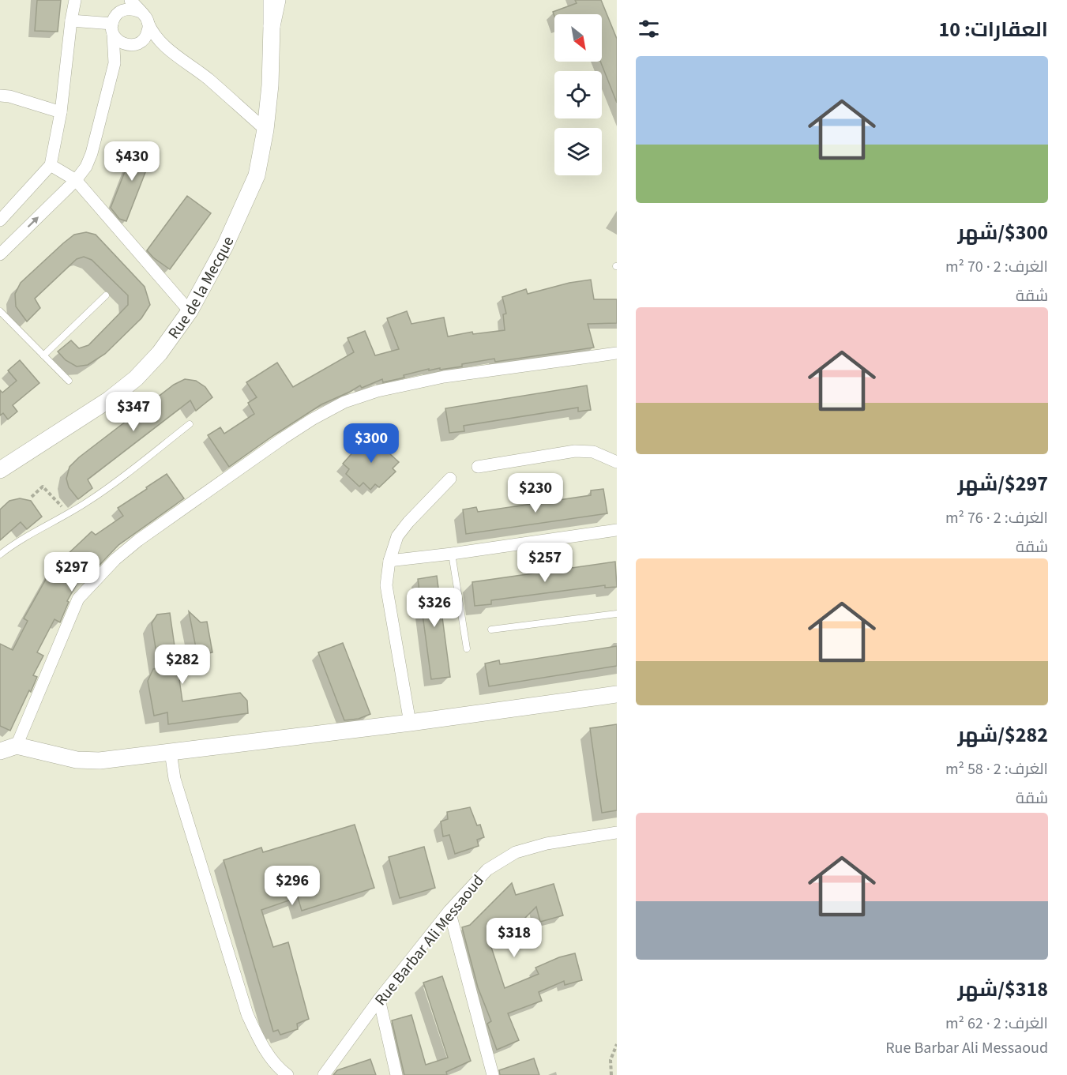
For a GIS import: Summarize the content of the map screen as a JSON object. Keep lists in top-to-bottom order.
{
  "streets": {
    "street": ["Rue de la Mecque", "Rue Barbar Ali Messaoud"]
  },
  "north": "bottom right",
  "page": {
    "heading": "العقارات: 10",
    "list": [
      {
        "name": "$300/شهر",
        "note": "الغرف: 2 · 70 m² · شقة"
      },
      {
        "name": "$297/شهر",
        "note": "الغرف: 2 · 76 m² · شقة"
      },
      {
        "name": "$282/شهر",
        "note": "الغرف: 2 · 58 m² · شقة"
      },
      {
        "name": "$318/شهر",
        "note": "الغرف: 2 · 62 m² · Rue Barbar Ali Messaoud"
      }
    ],
    "price": [
      "$430",
      "$347",
      "$300",
      "$230",
      "$257",
      "$297",
      "$326",
      "$282",
      "$296",
      "$318"
    ]
  }
}
